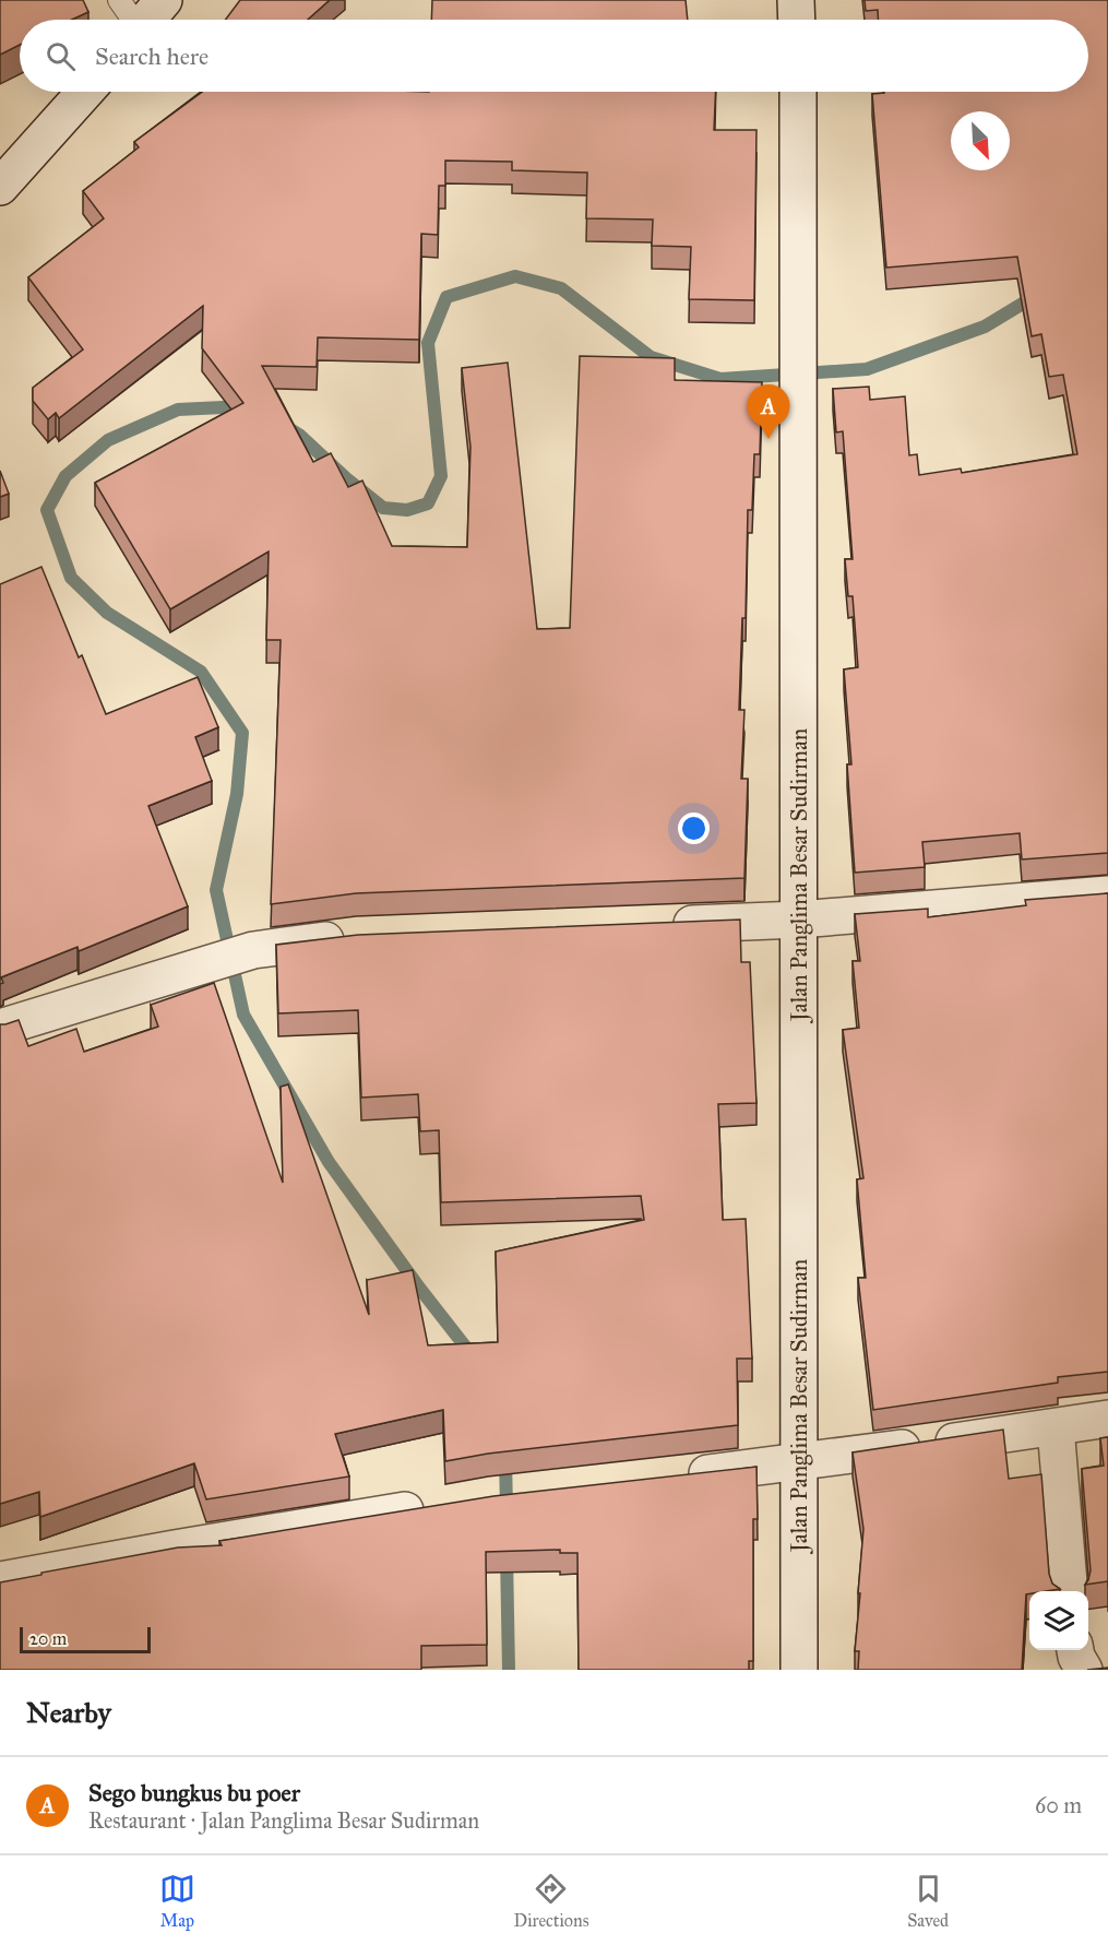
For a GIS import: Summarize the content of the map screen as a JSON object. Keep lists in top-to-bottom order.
{
  "streets": {
    "street": ["Jalan Panglima Besar Sudirman"]
  },
  "scale_bar": "20 m",
  "north": "bottom right",
  "page": {
    "search": "Search here",
    "pins": "A",
    "scale": "20 m",
    "heading": "Nearby",
    "list": [
      {
        "mark": "A",
        "name": "Sego bungkus bu poer",
        "note": "Restaurant · Jalan Panglima Besar Sudirman",
        "value": "60 m"
      }
    ],
    "nav": ["Map", "Directions", "Saved"]
  }
}
